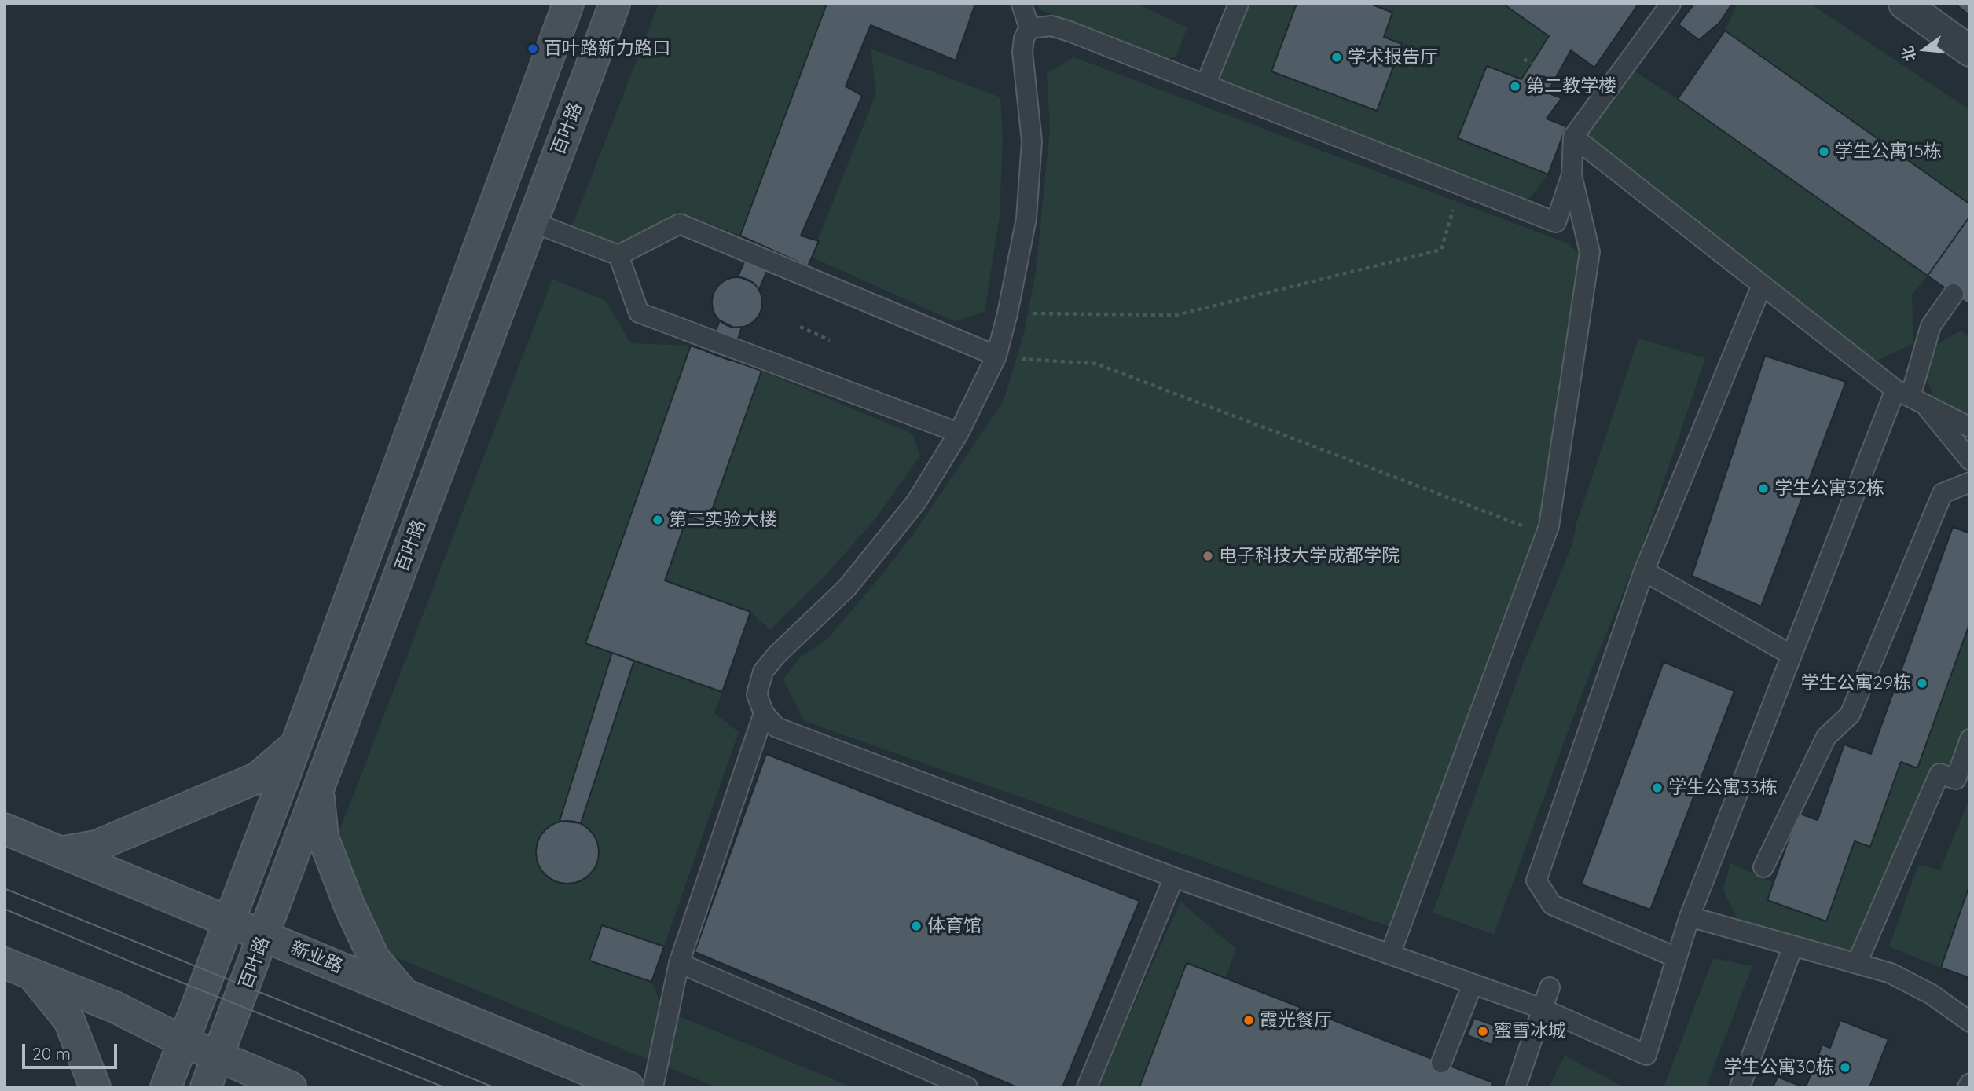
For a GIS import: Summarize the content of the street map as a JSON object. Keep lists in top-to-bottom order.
{
  "streets": {
    "street": ["百叶路", "新业路"]
  },
  "crossings": [
    ["百叶路", "新业路"]
  ],
  "places": [
    "百叶路新力路口",
    "学术报告厅",
    "第二教学楼",
    "学生公寓15栋",
    "学生公寓32栋",
    "第二实验大楼",
    "电子科技大学成都学院",
    "学生公寓29栋",
    "学生公寓33栋",
    "体育馆",
    "霞光餐厅",
    "蜜雪冰城",
    "学生公寓30栋"
  ],
  "scale_bar": "20 m",
  "north": "left"
}
